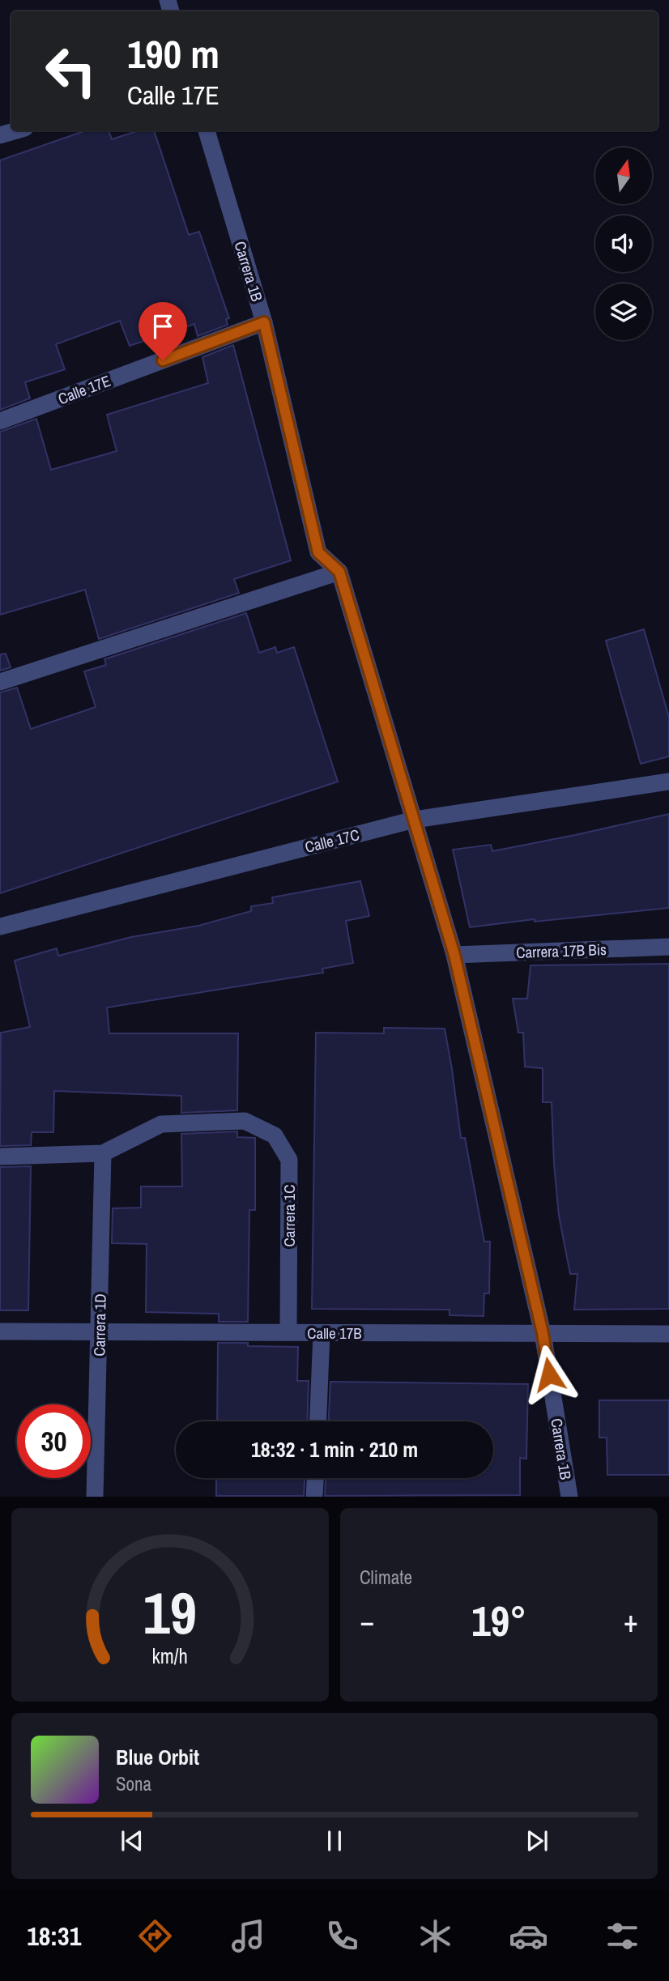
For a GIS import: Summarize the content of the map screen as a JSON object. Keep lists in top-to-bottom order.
{
  "streets": {
    "street": [
      "Carrera 1B",
      "Calle 17E",
      "Calle 17C",
      "Carrera 17B Bis",
      "Carrera 1C",
      "Carrera 1D",
      "Calle 17B"
    ]
  },
  "crossings": [
    ["Carrera 1B", "Calle 17E"],
    ["Carrera 1B", "Calle 17C"],
    ["Carrera 1B", "Carrera 17B Bis"],
    ["Carrera 1B", "Calle 17B"],
    ["Carrera 1C", "Carrera 1D"],
    ["Carrera 1C", "Calle 17B"],
    ["Carrera 1D", "Calle 17B"]
  ],
  "north": "top",
  "page": {
    "turn": ["190 m", "Calle 17E"],
    "limit": "30",
    "trip": "18:32 · 1 min · 210 m",
    "tile": "Climate",
    "heat": ["−", "19°", "+"],
    "song": ["Blue Orbit", "Sona"],
    "tabs": "18:31",
    "gauge": ["19", "km/h"]
  }
}
